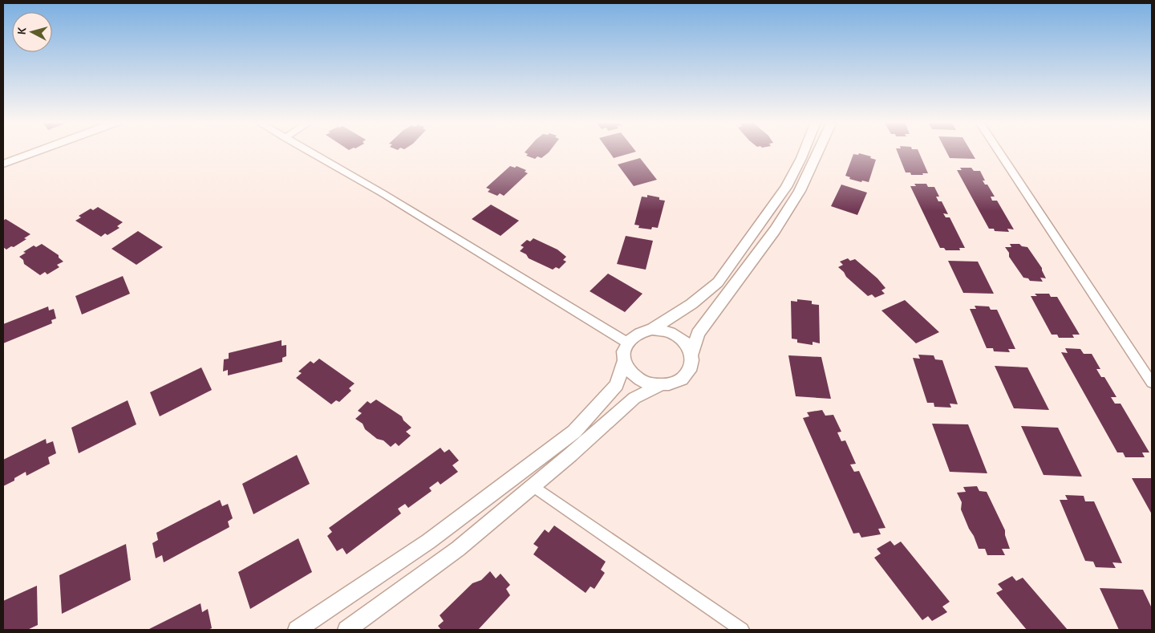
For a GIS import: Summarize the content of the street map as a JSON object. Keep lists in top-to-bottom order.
{
  "north": "left"
}
